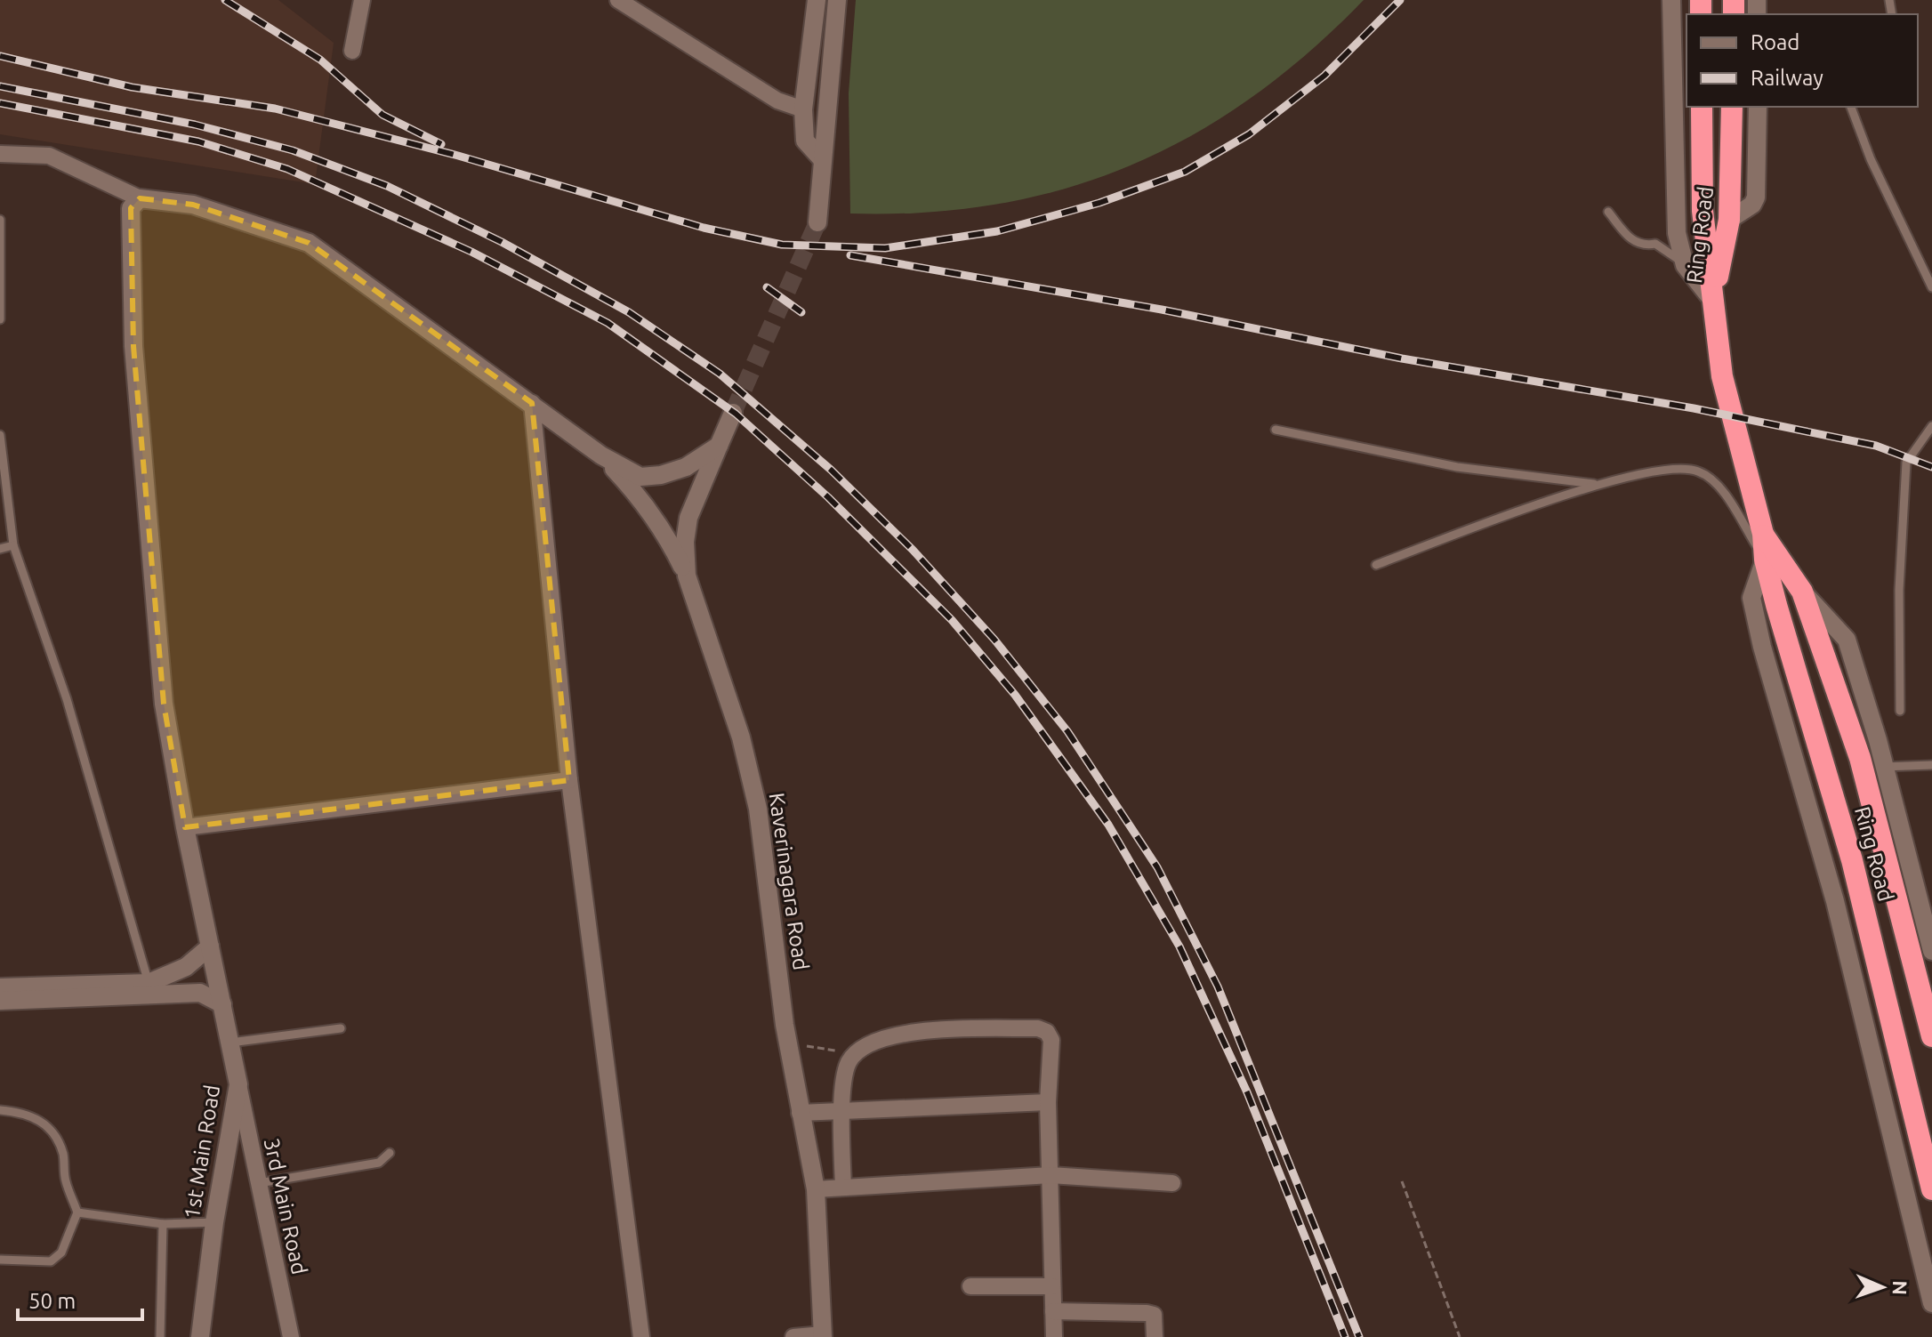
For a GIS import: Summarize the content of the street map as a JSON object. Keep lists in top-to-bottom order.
{
  "streets": {
    "highway": ["Ring Road"],
    "street": ["Kaverinagara Road", "1st Main Road", "3rd Main Road"]
  },
  "crossings": [
    ["1st Main Road", "3rd Main Road"]
  ],
  "legend": ["Road", "Railway"],
  "scale_bar": "50 m",
  "north": "right"
}
